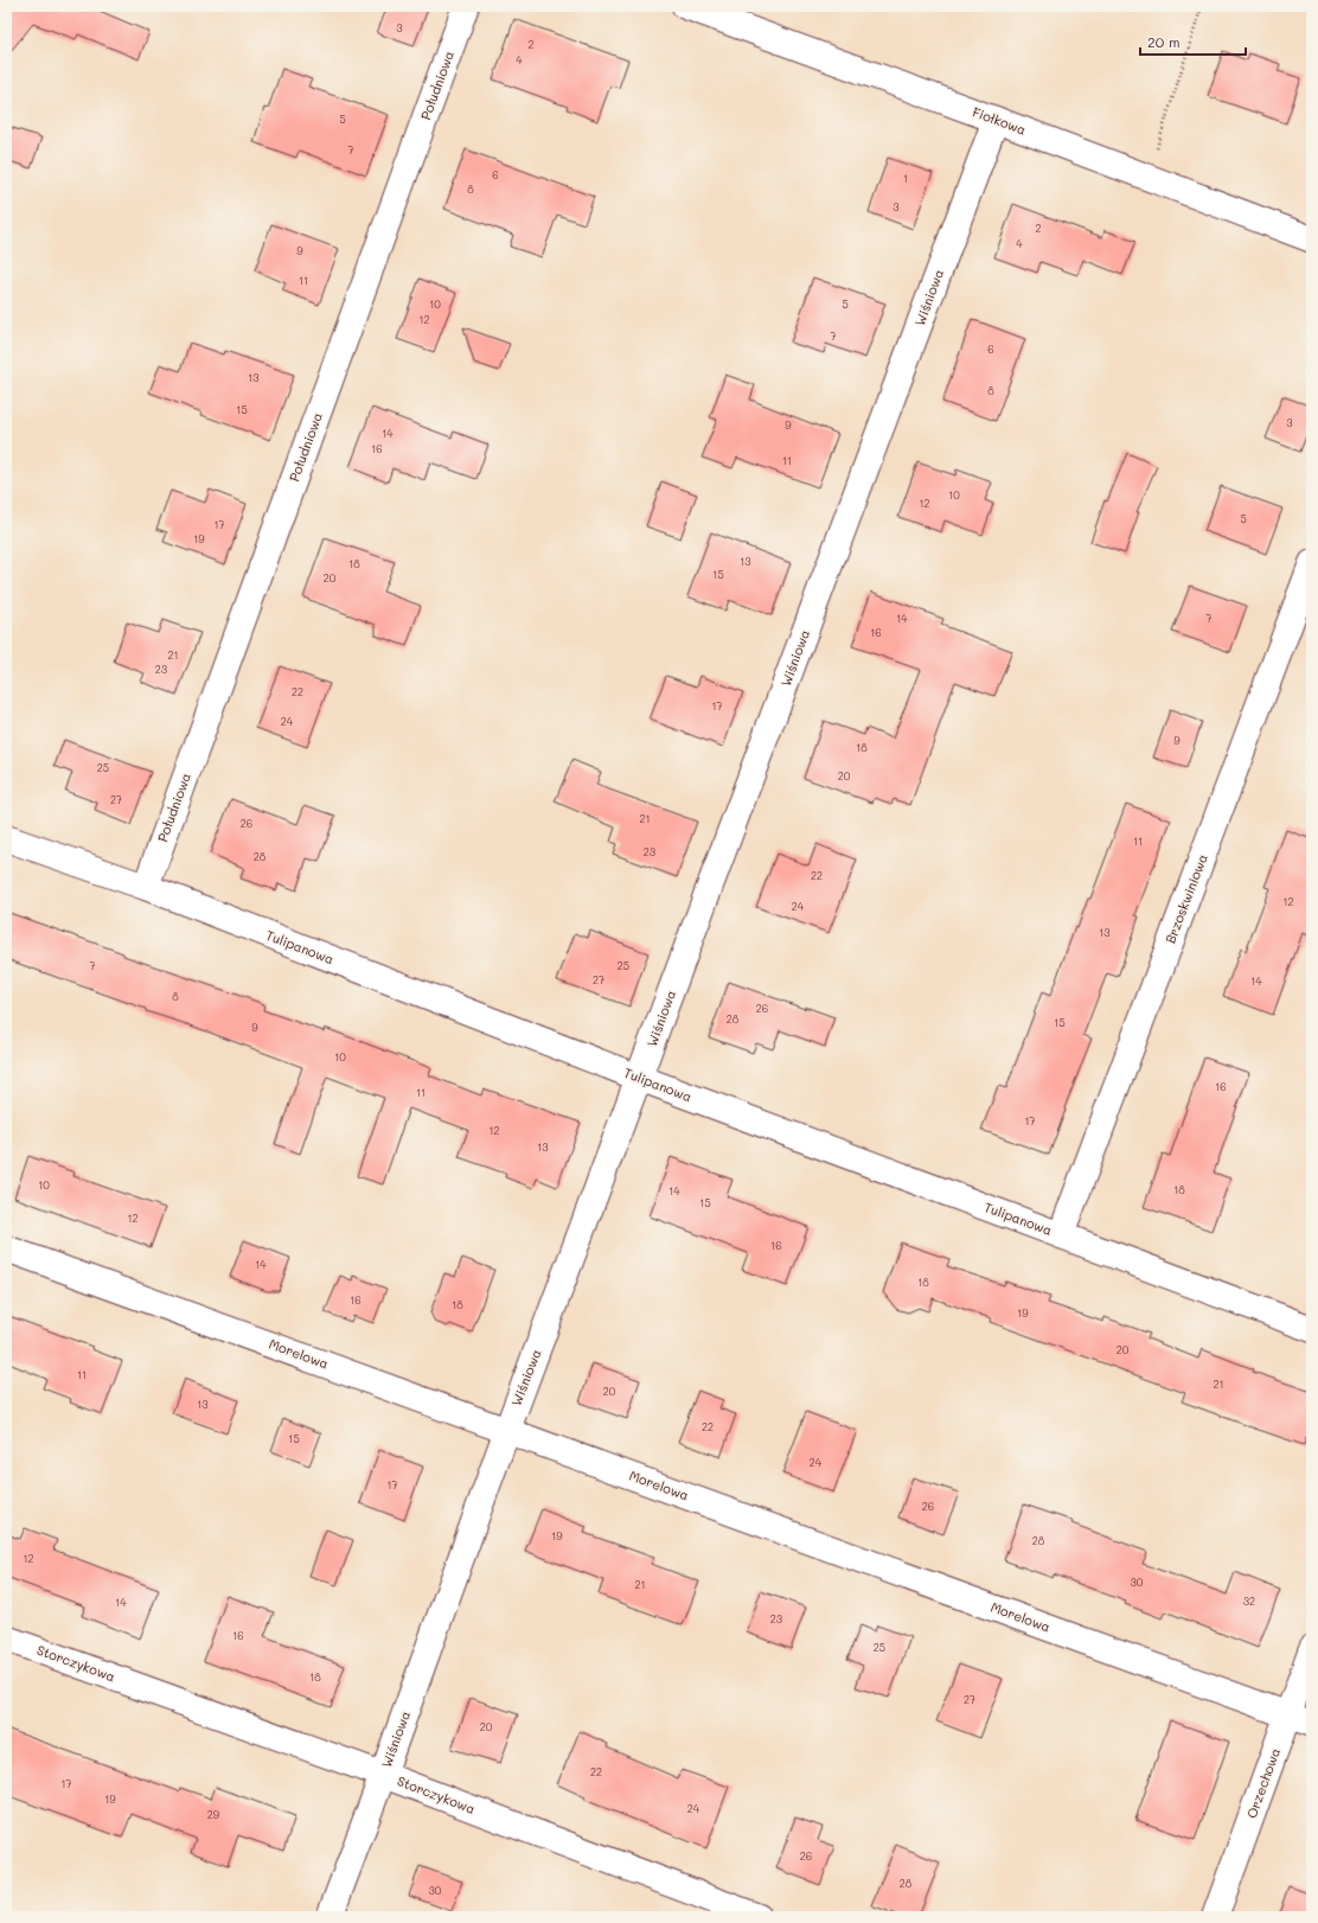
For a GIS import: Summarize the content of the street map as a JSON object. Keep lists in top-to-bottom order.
{
  "streets": {
    "street": [
      "Południowa",
      "Fiołkowa",
      "Wiśniowa",
      "Brzoskwiniowa",
      "Tulipanowa",
      "Morelowa",
      "Storczykowa",
      "Orzechowa"
    ]
  },
  "crossings": [
    ["Południowa", "Tulipanowa"],
    ["Fiołkowa", "Wiśniowa"],
    ["Wiśniowa", "Tulipanowa"],
    ["Wiśniowa", "Morelowa"],
    ["Wiśniowa", "Storczykowa"],
    ["Brzoskwiniowa", "Tulipanowa"],
    ["Morelowa", "Orzechowa"]
  ],
  "house_numbers": [
    "3",
    "2",
    "4",
    "5",
    "7",
    "6",
    "1",
    "8",
    "3",
    "2",
    "4",
    "9",
    "11",
    "10",
    "5",
    "12",
    "7",
    "6",
    "13",
    "8",
    "15",
    "3",
    "9",
    "14",
    "16",
    "11",
    "10",
    "12",
    "5",
    "17",
    "19",
    "13",
    "18",
    "15",
    "20",
    "14",
    "7",
    "16",
    "21",
    "23",
    "22",
    "17",
    "24",
    "9",
    "18",
    "25",
    "20",
    "27",
    "21",
    "26",
    "11",
    "23",
    "28",
    "22",
    "12",
    "24",
    "13",
    "7",
    "25",
    "27",
    "14",
    "8",
    "26",
    "28",
    "15",
    "9",
    "10",
    "16",
    "11",
    "17",
    "12",
    "13",
    "10",
    "18",
    "14",
    "15",
    "12",
    "16",
    "14",
    "18",
    "16",
    "18",
    "19",
    "20",
    "11",
    "21",
    "20",
    "13",
    "22",
    "15",
    "24",
    "17",
    "26",
    "19",
    "28",
    "12",
    "30",
    "21",
    "32",
    "14",
    "23",
    "16",
    "25",
    "18",
    "27",
    "20",
    "22",
    "17",
    "19",
    "24",
    "29",
    "26",
    "28",
    "30"
  ],
  "scale_bar": "20 m"
}
